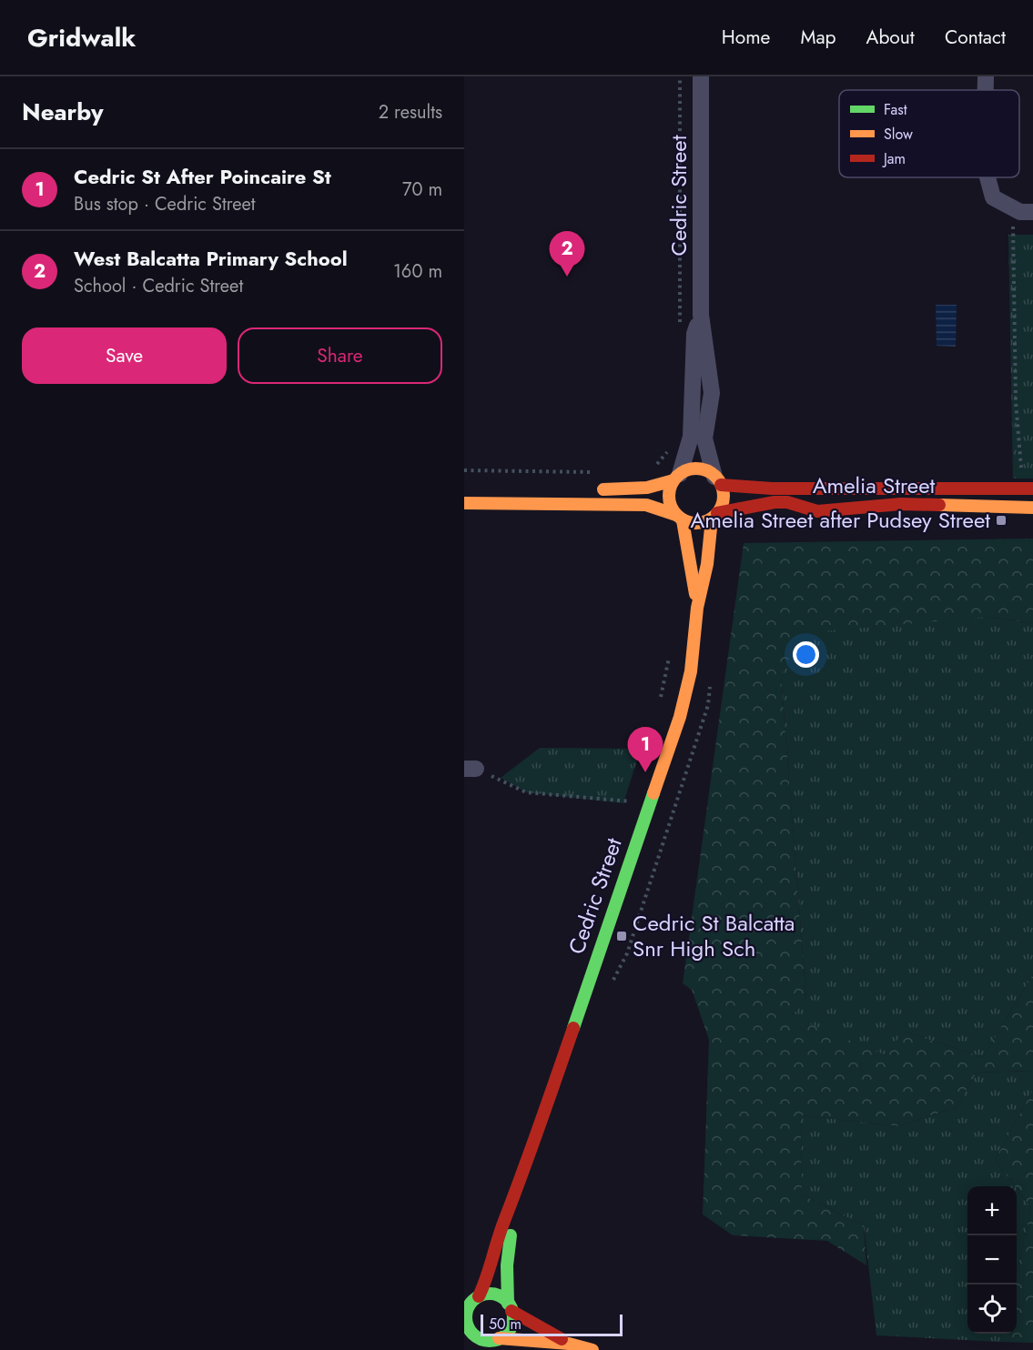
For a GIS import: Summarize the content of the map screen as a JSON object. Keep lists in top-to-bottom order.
{
  "streets": {
    "main road": ["Cedric Street", "Amelia Street"]
  },
  "crossings": [
    ["Cedric Street", "Amelia Street"]
  ],
  "places": {
    "transit": ["Amelia Street after Pudsey Street", "Cedric St Balcatta Snr High Sch"]
  },
  "legend": ["Fast", "Slow", "Jam"],
  "scale_bar": "50 m",
  "page": {
    "header": "Gridwalk",
    "nav": [
      "Home",
      "Map",
      "About",
      "Contact"
    ],
    "heading": ["Nearby", "2 results"],
    "list": [
      {
        "mark": "1",
        "name": "Cedric St After Poincaire St",
        "note": "Bus stop · Cedric Street",
        "value": "70 m"
      },
      {
        "mark": "2",
        "name": "West Balcatta Primary School",
        "note": "School · Cedric Street",
        "value": "160 m"
      }
    ],
    "pins": ["2", "1"],
    "buttons": ["Save", "Share"],
    "map_buttons": ["+", "−"],
    "scale": "50 m"
  }
}
